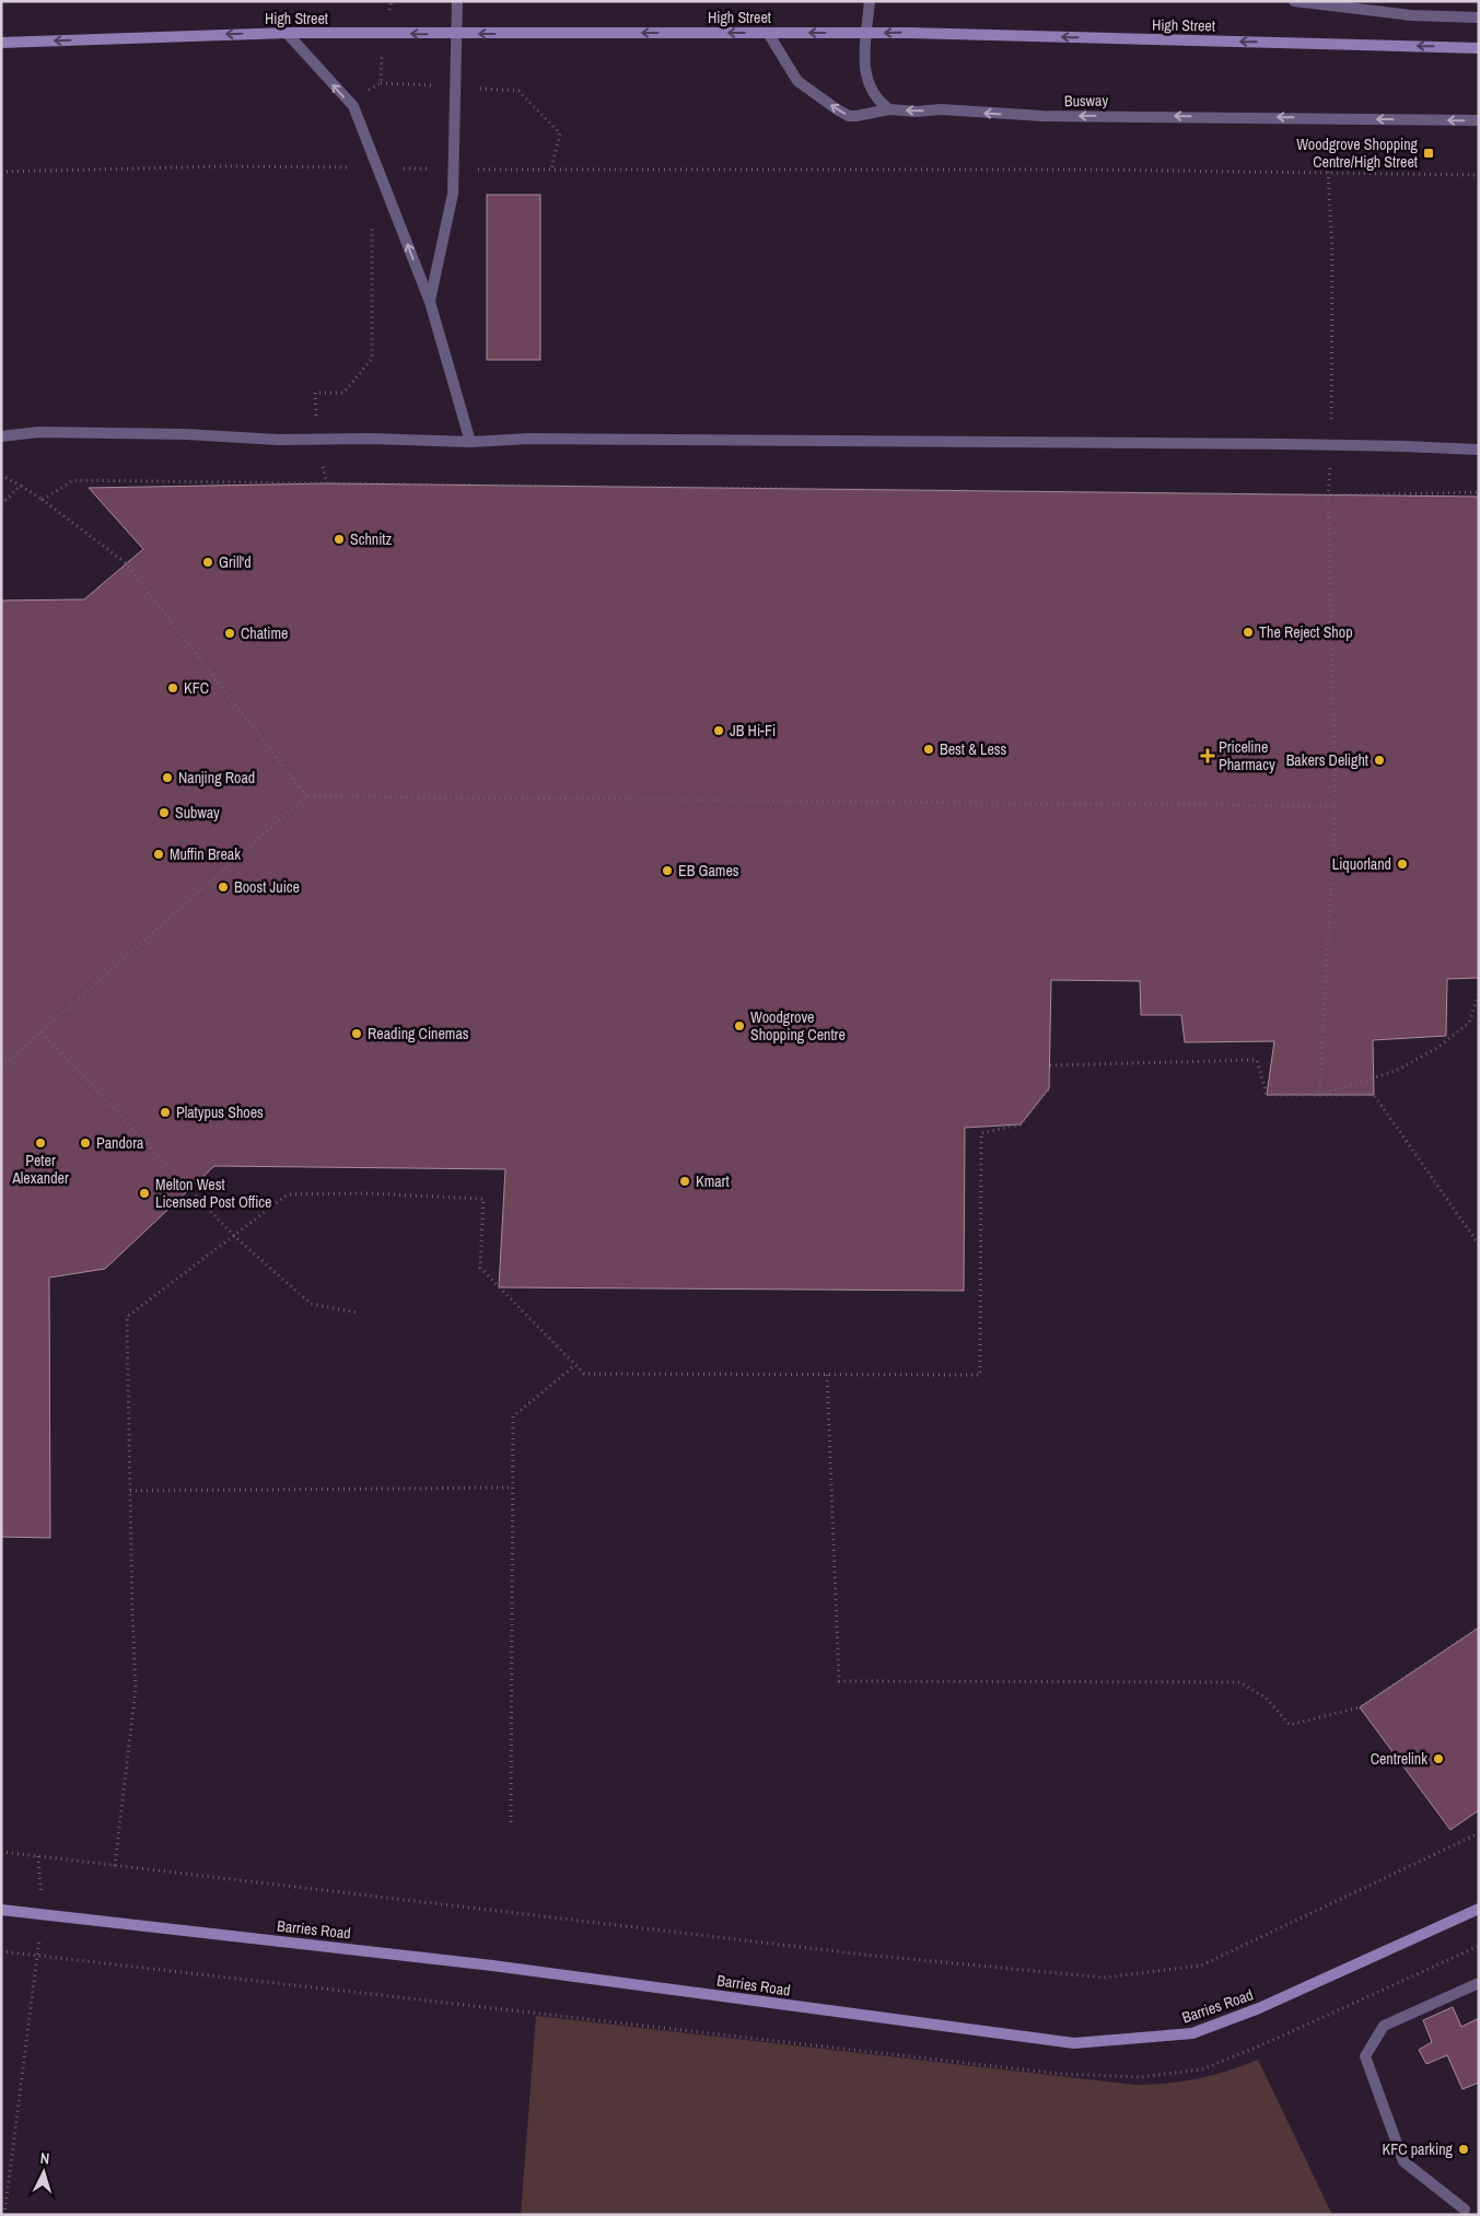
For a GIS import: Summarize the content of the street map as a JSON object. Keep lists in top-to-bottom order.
{
  "streets": {
    "street": ["High Street", "Busway", "Barries Road"]
  },
  "crossings": [
    ["High Street", "Busway"]
  ],
  "one_way": ["High Street", "Busway"],
  "places": {
    "transit": ["Woodgrove Shopping Centre/High Street"],
    "other": [
      "Schnitz",
      "Grill'd",
      "The Reject Shop",
      "Chatime",
      "KFC",
      "JB Hi-Fi",
      "Best & Less",
      "Bakers Delight",
      "Nanjing Road",
      "Subway",
      "Muffin Break",
      "Liquorland",
      "EB Games",
      "Boost Juice",
      "Woodgrove Shopping Centre",
      "Reading Cinemas",
      "Platypus Shoes",
      "Peter Alexander",
      "Pandora",
      "Kmart",
      "Melton West Licensed Post Office",
      "Centrelink",
      "KFC parking"
    ],
    "health": ["Priceline Pharmacy"]
  },
  "north": "top"
}
